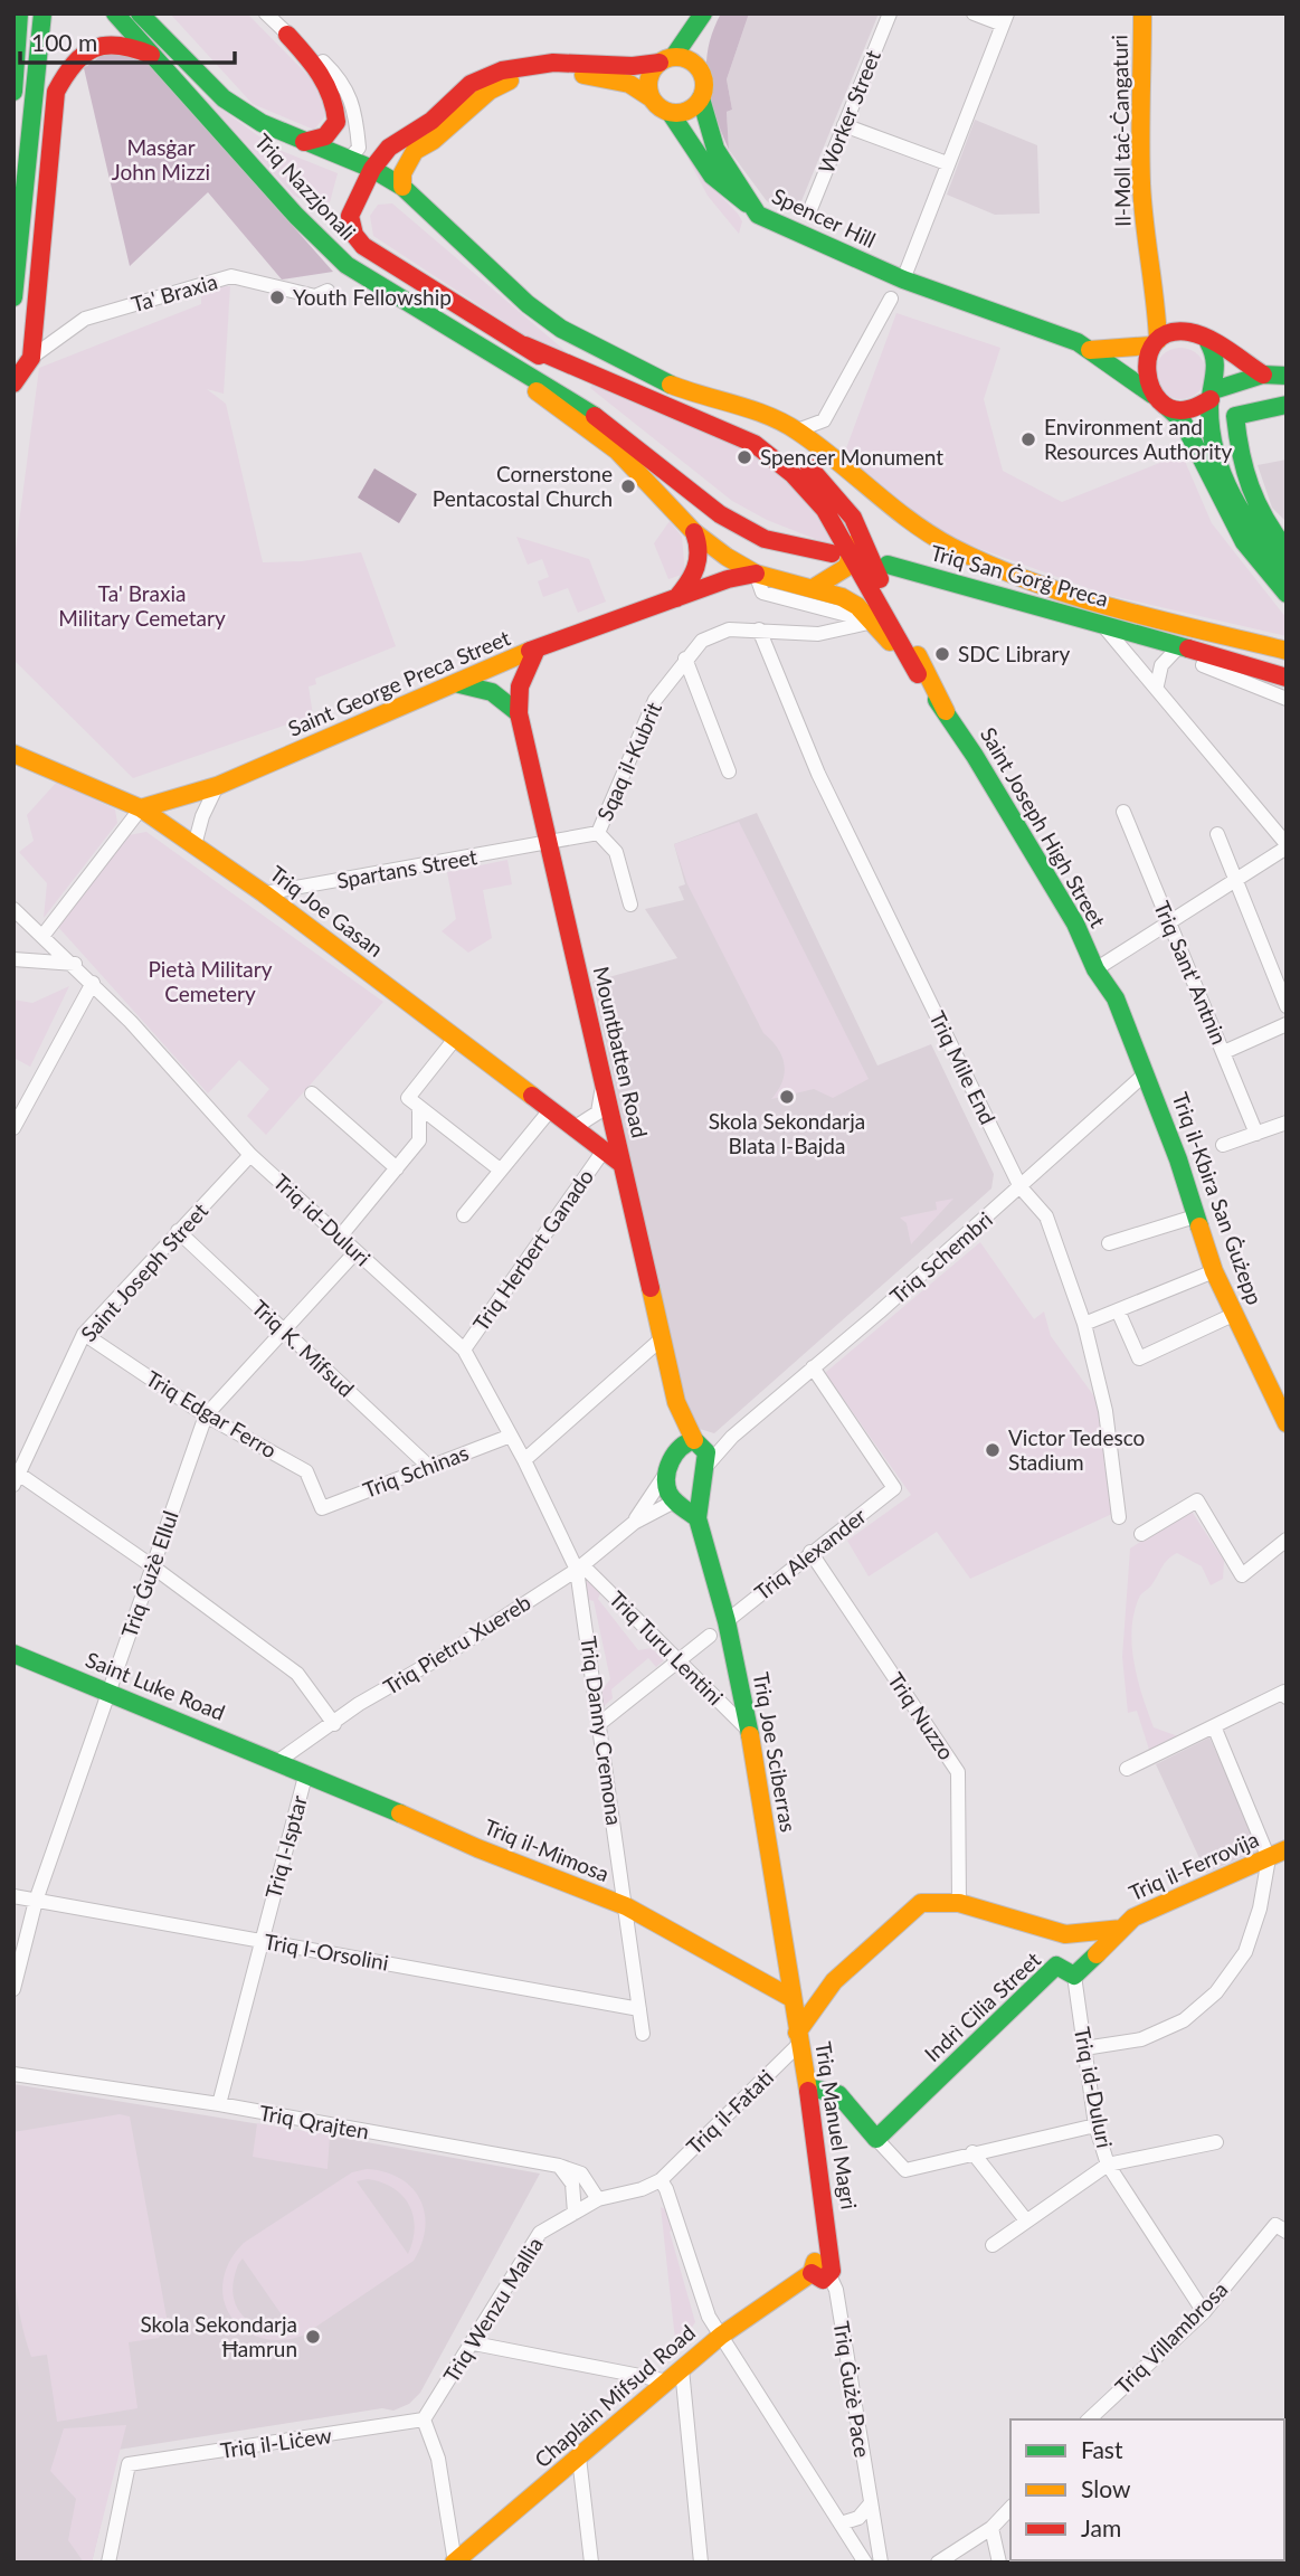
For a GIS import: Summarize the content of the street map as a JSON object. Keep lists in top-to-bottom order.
{
  "streets": {
    "main road": [
      "Il-Moll taċ-Ċangaturi",
      "Triq Nazzjonali",
      "Spencer Hill",
      "Triq San Ġorġ Preca",
      "Saint George Preca Street",
      "Saint Joseph High Street",
      "Triq Joe Gasan",
      "Mountbatten Road",
      "Triq il-Kbira San Ġużepp",
      "Saint Luke Road",
      "Triq Joe Sciberras",
      "Triq il-Mimosa",
      "Triq il-Ferrovija",
      "Indrì Cilia Street",
      "Triq Manuel Magri",
      "Chaplain Mifsud Road"
    ],
    "street": [
      "Worker Street",
      "Ta' Braxia",
      "Sqaq il-Kubrit",
      "Spartans Street",
      "Triq Sant' Antnin",
      "Triq Mile End",
      "Triq id-Duluri",
      "Triq Herbert Ganado",
      "Triq Schembri",
      "Saint Joseph Street",
      "Triq K. Mifsud",
      "Triq Edgar Ferro",
      "Triq Schinas",
      "Triq Alexander",
      "Triq Ġużè Ellul",
      "Triq Pietru Xuereb",
      "Triq Turu Lentini",
      "Triq Nuzzo",
      "Triq Danny Cremona",
      "Triq l-Isptar",
      "Triq l-Orsolini",
      "Triq il-Fatati",
      "Triq Qrajten",
      "Triq Wenzu Mallia",
      "Triq Villambrosa",
      "Triq Ġużè Pace",
      "Triq il-Liċew"
    ]
  },
  "crossings": [
    ["Triq Nazzjonali", "Saint George Preca Street"],
    ["Triq Nazzjonali", "Saint Joseph High Street"],
    ["Saint George Preca Street", "Saint Joseph High Street"],
    ["Saint George Preca Street", "Triq Joe Gasan"],
    ["Saint George Preca Street", "Mountbatten Road"],
    ["Sqaq il-Kubrit", "Saint Joseph High Street"],
    ["Sqaq il-Kubrit", "Spartans Street"],
    ["Sqaq il-Kubrit", "Mountbatten Road"],
    ["Sqaq il-Kubrit", "Triq Mile End"],
    ["Saint Joseph High Street", "Triq il-Kbira San Ġużepp"],
    ["Saint Joseph High Street", "Triq Schembri"],
    ["Spartans Street", "Triq Joe Gasan"],
    ["Spartans Street", "Mountbatten Road"],
    ["Triq Joe Gasan", "Mountbatten Road"],
    ["Triq Joe Gasan", "Triq Herbert Ganado"],
    ["Mountbatten Road", "Triq Schembri"],
    ["Triq Mile End", "Triq Schembri"],
    ["Triq il-Kbira San Ġużepp", "Triq Schembri"],
    ["Triq id-Duluri", "Triq Herbert Ganado"],
    ["Triq id-Duluri", "Saint Joseph Street"],
    ["Triq id-Duluri", "Triq Schinas"],
    ["Triq id-Duluri", "Triq Ġużè Ellul"],
    ["Triq id-Duluri", "Triq Pietru Xuereb"],
    ["Triq id-Duluri", "Triq Turu Lentini"],
    ["Triq id-Duluri", "Triq Danny Cremona"],
    ["Triq id-Duluri", "Indrì Cilia Street"],
    ["Triq id-Duluri", "Triq Villambrosa"],
    ["Triq Schembri", "Triq Alexander"],
    ["Saint Joseph Street", "Triq K. Mifsud"],
    ["Saint Joseph Street", "Triq Edgar Ferro"],
    ["Triq K. Mifsud", "Triq Schinas"],
    ["Triq K. Mifsud", "Triq Ġużè Ellul"],
    ["Triq Edgar Ferro", "Triq Schinas"],
    ["Triq Edgar Ferro", "Triq Ġużè Ellul"],
    ["Triq Alexander", "Triq Nuzzo"],
    ["Triq Alexander", "Triq Joe Sciberras"],
    ["Triq Ġużè Ellul", "Saint Luke Road"],
    ["Triq Ġużè Ellul", "Triq l-Orsolini"],
    ["Triq Pietru Xuereb", "Triq Turu Lentini"],
    ["Triq Pietru Xuereb", "Saint Luke Road"],
    ["Triq Pietru Xuereb", "Triq Danny Cremona"],
    ["Triq Pietru Xuereb", "Triq il-Mimosa"],
    ["Triq Turu Lentini", "Triq Danny Cremona"],
    ["Triq Turu Lentini", "Triq Joe Sciberras"],
    ["Saint Luke Road", "Triq il-Mimosa"],
    ["Triq Danny Cremona", "Triq il-Mimosa"],
    ["Triq Danny Cremona", "Triq l-Orsolini"],
    ["Triq Joe Sciberras", "Triq il-Mimosa"],
    ["Triq Joe Sciberras", "Triq Manuel Magri"],
    ["Triq l-Isptar", "Triq il-Mimosa"],
    ["Triq l-Isptar", "Triq l-Orsolini"],
    ["Triq l-Isptar", "Triq Qrajten"],
    ["Triq il-Mimosa", "Triq Manuel Magri"],
    ["Triq il-Ferrovija", "Indrì Cilia Street"],
    ["Triq il-Fatati", "Triq Manuel Magri"],
    ["Triq il-Fatati", "Triq Wenzu Mallia"],
    ["Triq Qrajten", "Triq Wenzu Mallia"],
    ["Triq Manuel Magri", "Triq Ġużè Pace"],
    ["Triq Manuel Magri", "Chaplain Mifsud Road"],
    ["Triq Wenzu Mallia", "Triq il-Liċew"],
    ["Triq Ġużè Pace", "Chaplain Mifsud Road"]
  ],
  "parks": ["Masġar John Mizzi", "Ta' Braxia Military Cemetary", "Pietà Military Cemetery"],
  "places": [
    "Youth Fellowship",
    "Environment and Resources Authority",
    "Spencer Monument",
    "Cornerstone Pentacostal Church",
    "SDC Library",
    "Skola Sekondarja Blata l-Bajda",
    "Victor Tedesco Stadium",
    "Skola Sekondarja Ħamrun"
  ],
  "legend": ["Fast", "Slow", "Jam"],
  "scale_bar": "100 m"
}
